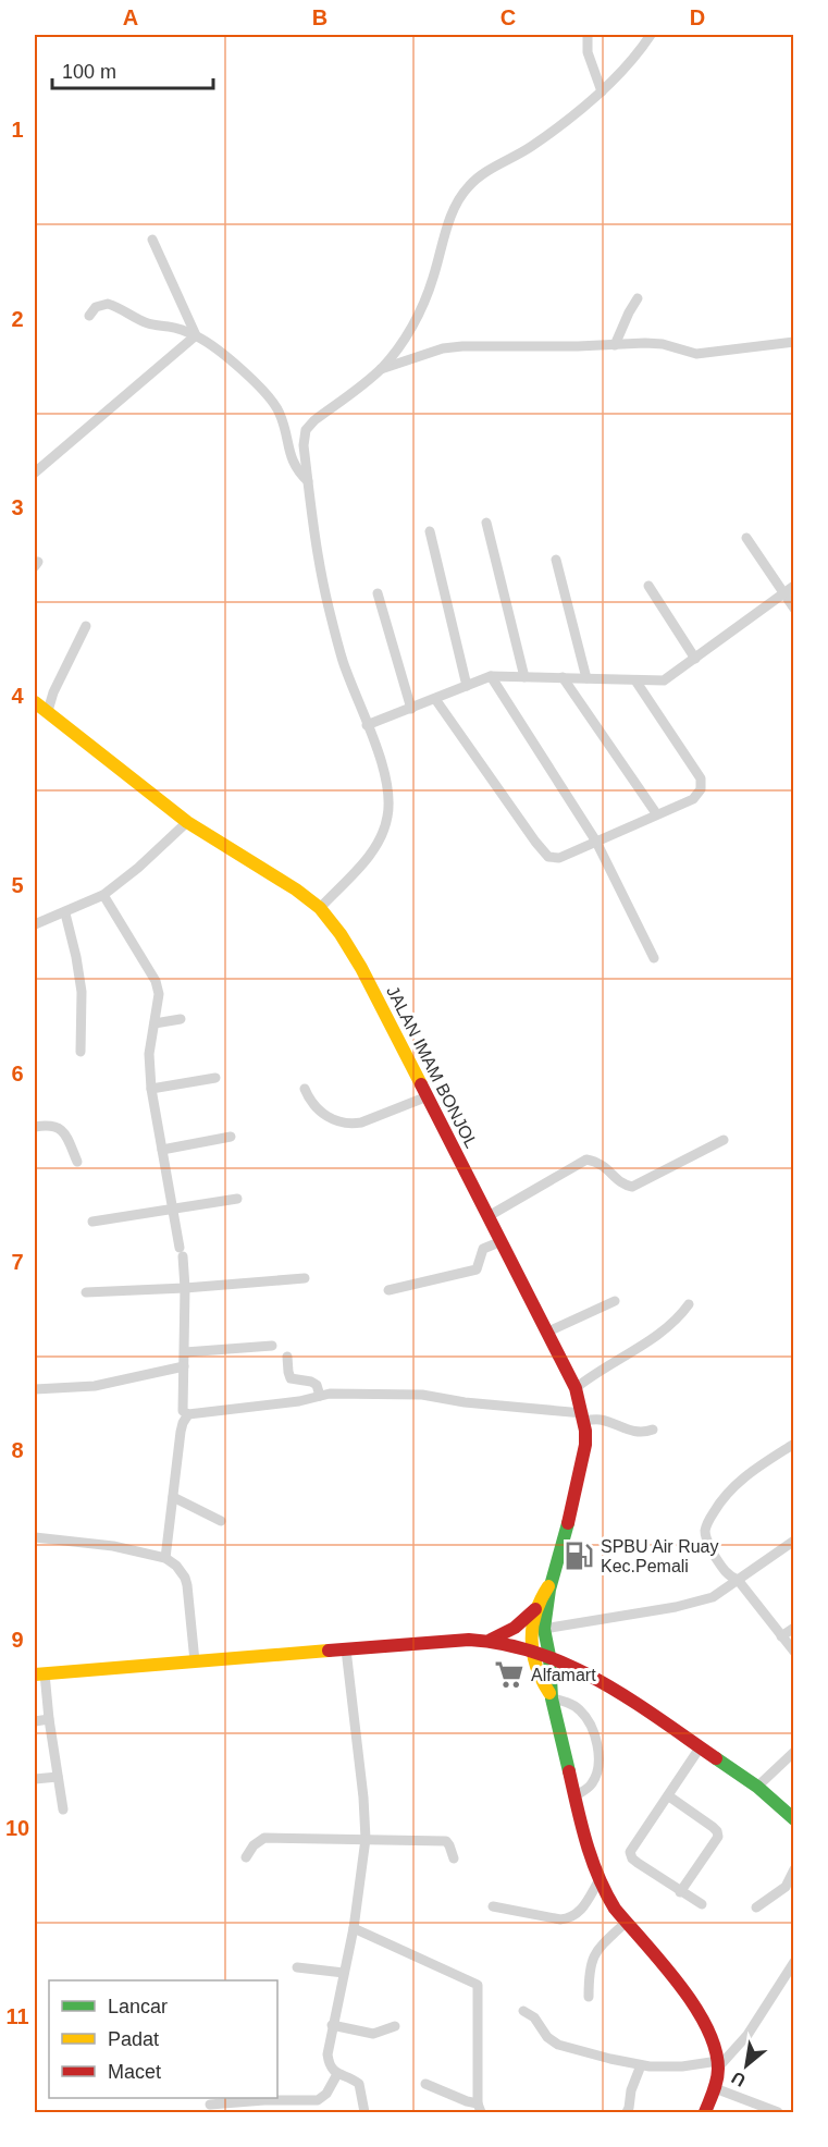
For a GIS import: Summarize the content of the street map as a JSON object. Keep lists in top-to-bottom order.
{
  "streets": {
    "main road": ["JALAN IMAM BONJOL"]
  },
  "places": {
    "fuel station": ["SPBU Air Ruay Kec.Pemali"],
    "supermarket": ["Alfamart"]
  },
  "legend": ["Lancar", "Padat", "Macet"],
  "scale_bar": "100 m",
  "north": "bottom left",
  "grid": {
    "columns": [
      "A",
      "B",
      "C",
      "D"
    ],
    "rows": [
      "1",
      "2",
      "3",
      "4",
      "5",
      "6",
      "7",
      "8",
      "9",
      "10",
      "11"
    ]
  }
}
